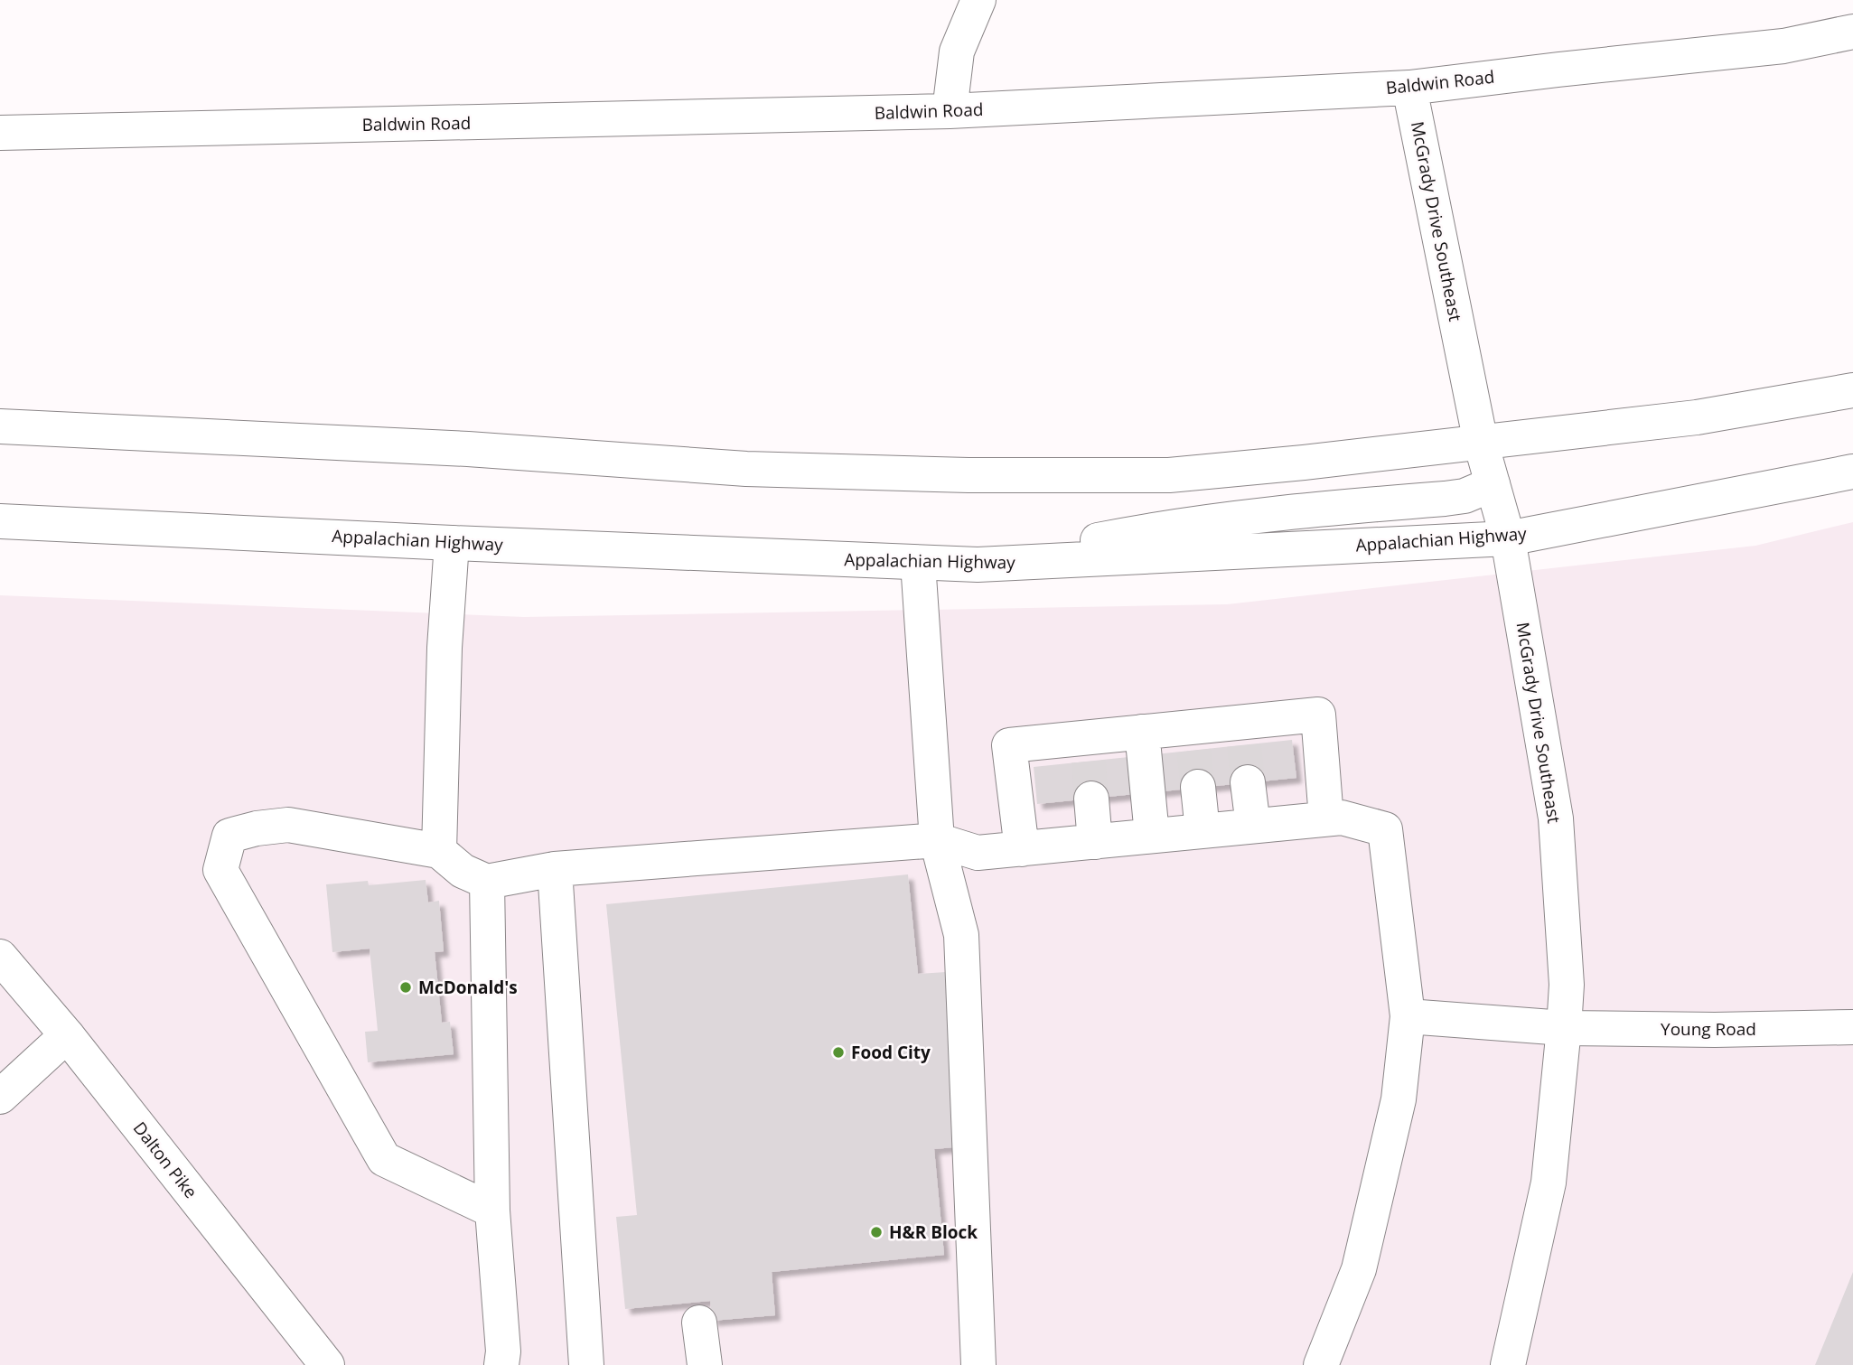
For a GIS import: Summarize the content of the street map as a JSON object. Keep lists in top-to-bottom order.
{
  "streets": {
    "main road": [
      "Baldwin Road",
      "McGrady Drive Southeast",
      "Appalachian Highway",
      "Young Road",
      "Dalton Pike"
    ]
  },
  "crossings": [
    ["Baldwin Road", "McGrady Drive Southeast"],
    ["McGrady Drive Southeast", "Appalachian Highway"],
    ["McGrady Drive Southeast", "Young Road"]
  ],
  "places": ["McDonald's", "Food City", "H&R Block"]
}
